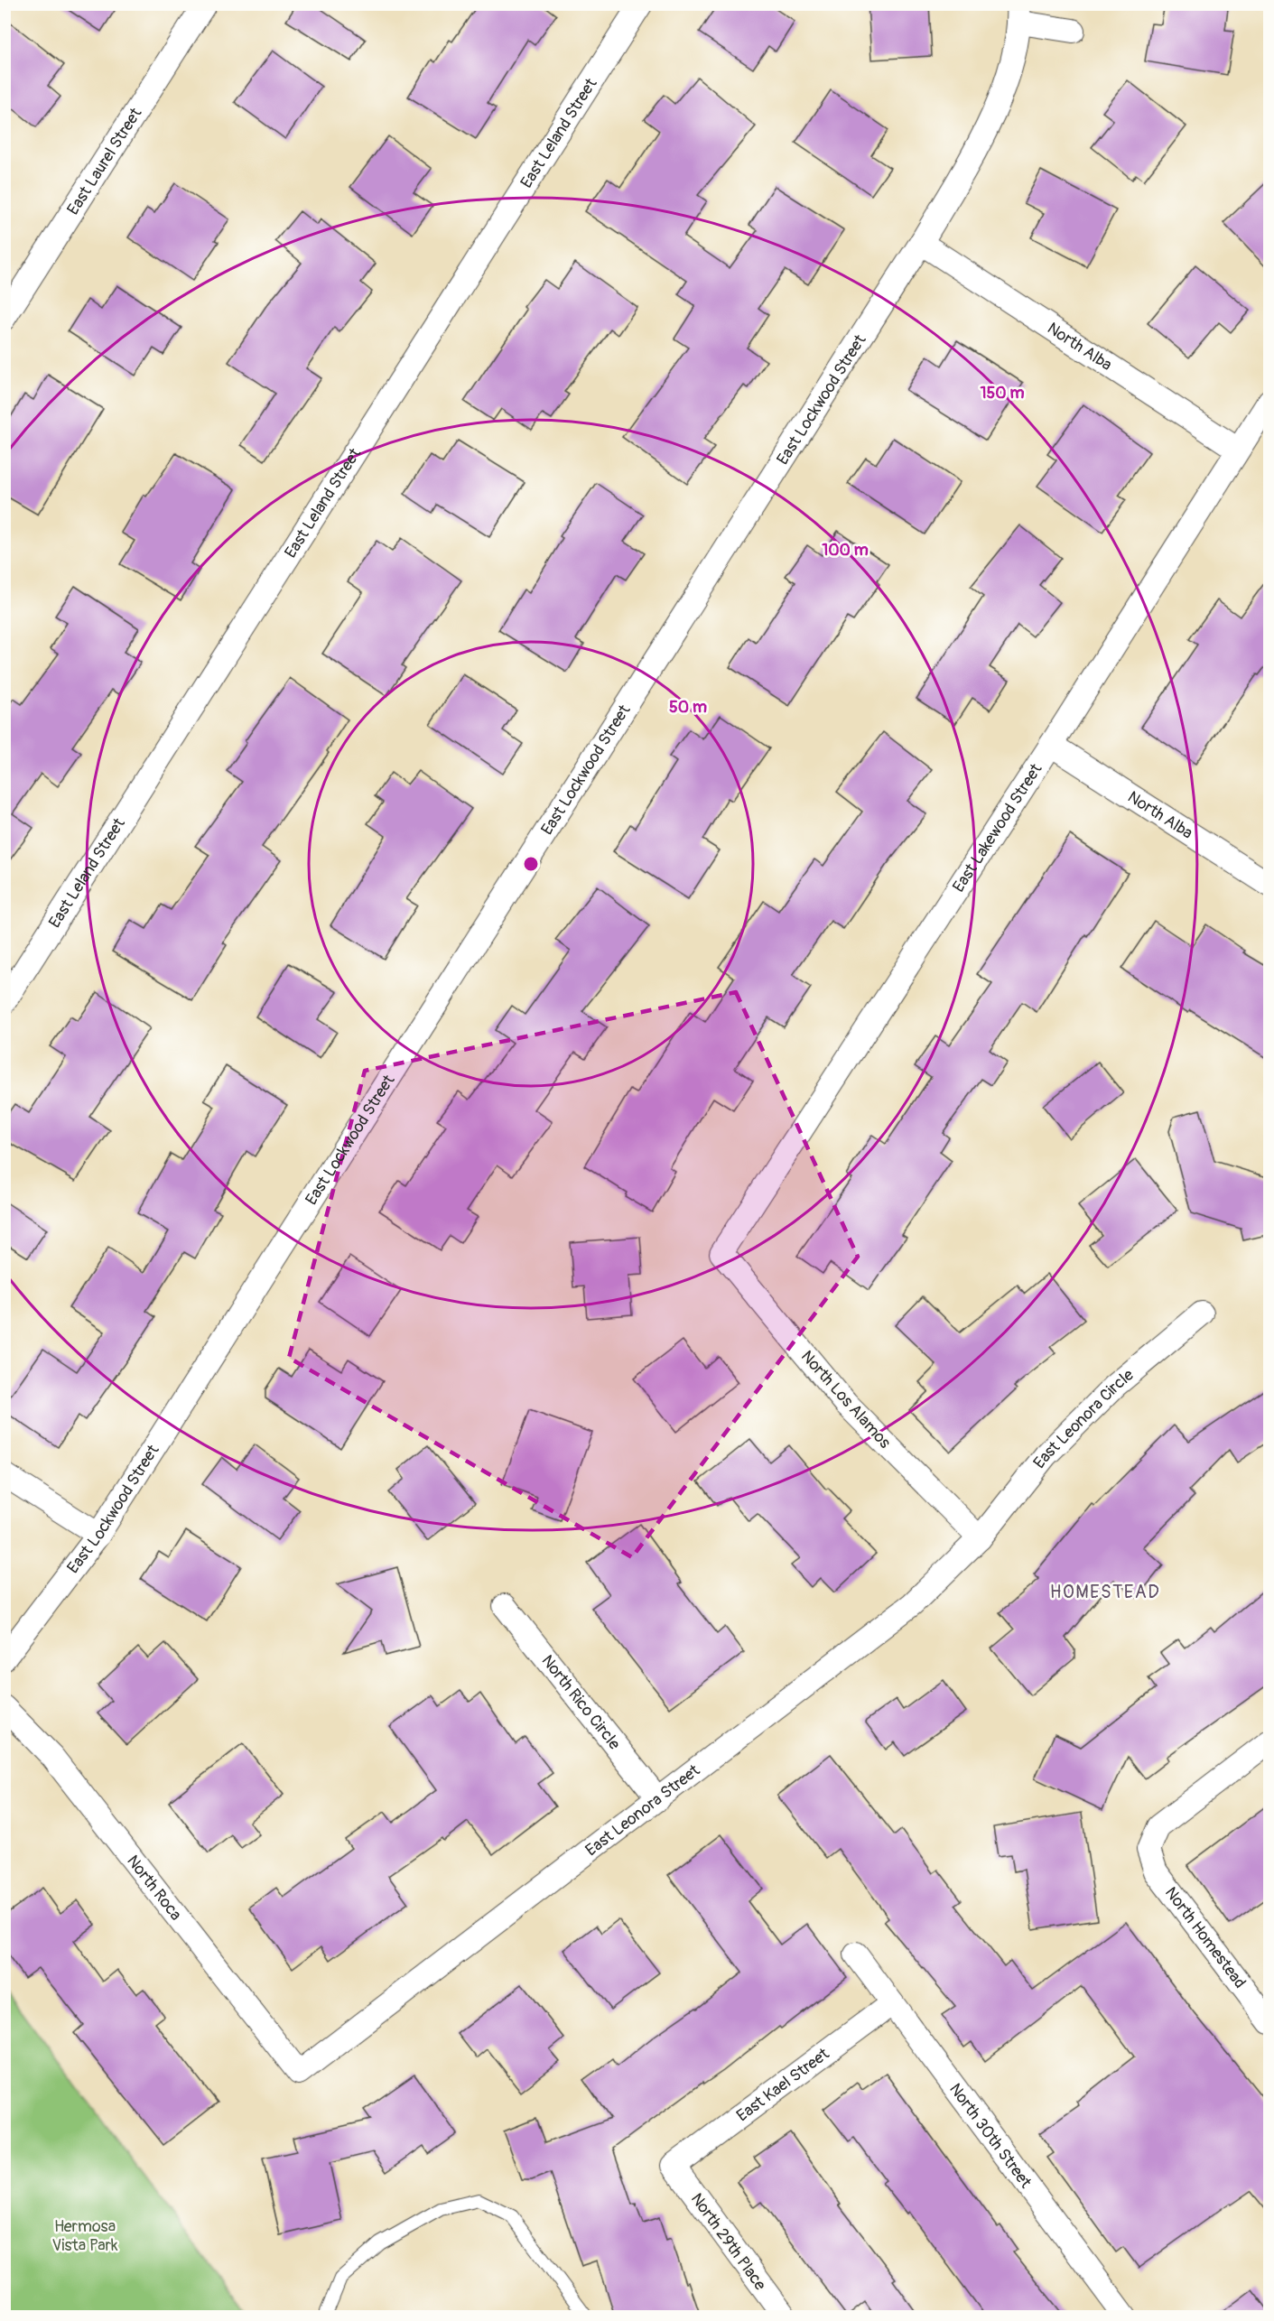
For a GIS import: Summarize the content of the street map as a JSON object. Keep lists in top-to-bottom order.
{
  "streets": {
    "street": [
      "East Leland Street",
      "East Laurel Street",
      "North Alba",
      "East Lockwood Street",
      "East Lakewood Street",
      "North Los Alamos",
      "East Leonora Circle",
      "North Rico Circle",
      "East Leonora Street",
      "North Roca",
      "North Homestead",
      "East Kael Street",
      "North 30th Street",
      "North 29th Place"
    ]
  },
  "crossings": [
    ["North Alba", "East Lockwood Street"],
    ["North Alba", "East Lakewood Street"],
    ["East Lakewood Street", "North Los Alamos"],
    ["North Los Alamos", "East Leonora Circle"],
    ["North Los Alamos", "East Leonora Street"],
    ["East Leonora Circle", "East Leonora Street"],
    ["North Rico Circle", "East Leonora Street"],
    ["East Leonora Street", "North Roca"],
    ["East Kael Street", "North 30th Street"],
    ["East Kael Street", "North 29th Place"]
  ],
  "districts": ["HOMESTEAD"],
  "parks": ["Hermosa Vista Park"],
  "rings": ["150 m", "100 m", "50 m"]
}
